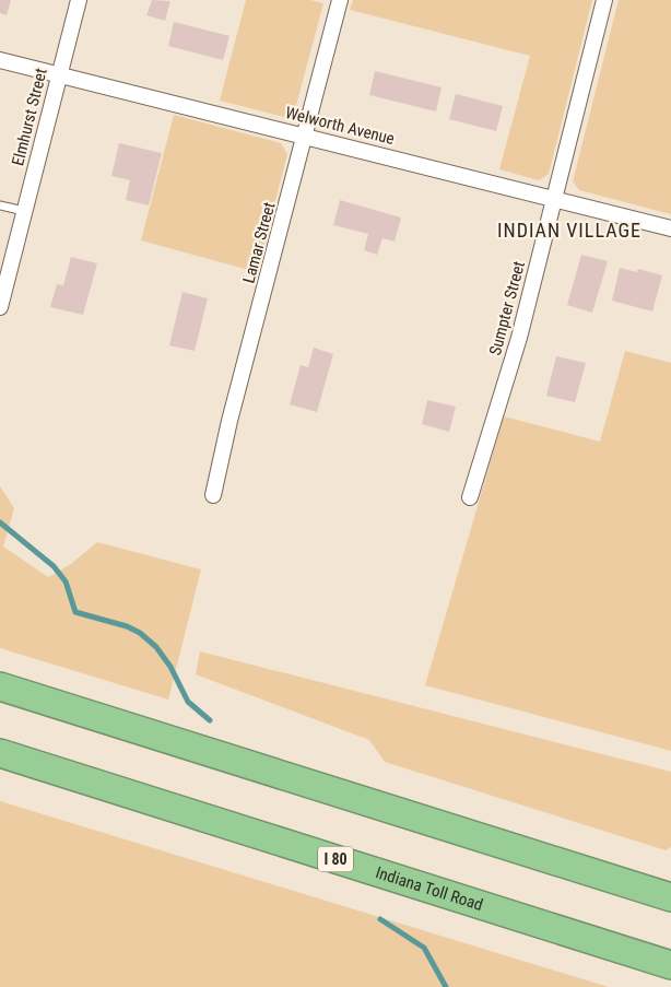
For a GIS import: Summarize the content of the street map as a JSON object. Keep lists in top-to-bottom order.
{
  "streets": {
    "highway": ["I 80", "Indiana Toll Road"],
    "street": [
      "Elmhurst Street",
      "Welworth Avenue",
      "Lamar Street",
      "Sumpter Street"
    ]
  },
  "crossings": [
    ["Elmhurst Street", "Welworth Avenue"],
    ["Welworth Avenue", "Lamar Street"],
    ["Welworth Avenue", "Sumpter Street"]
  ],
  "districts": ["INDIAN VILLAGE"]
}
